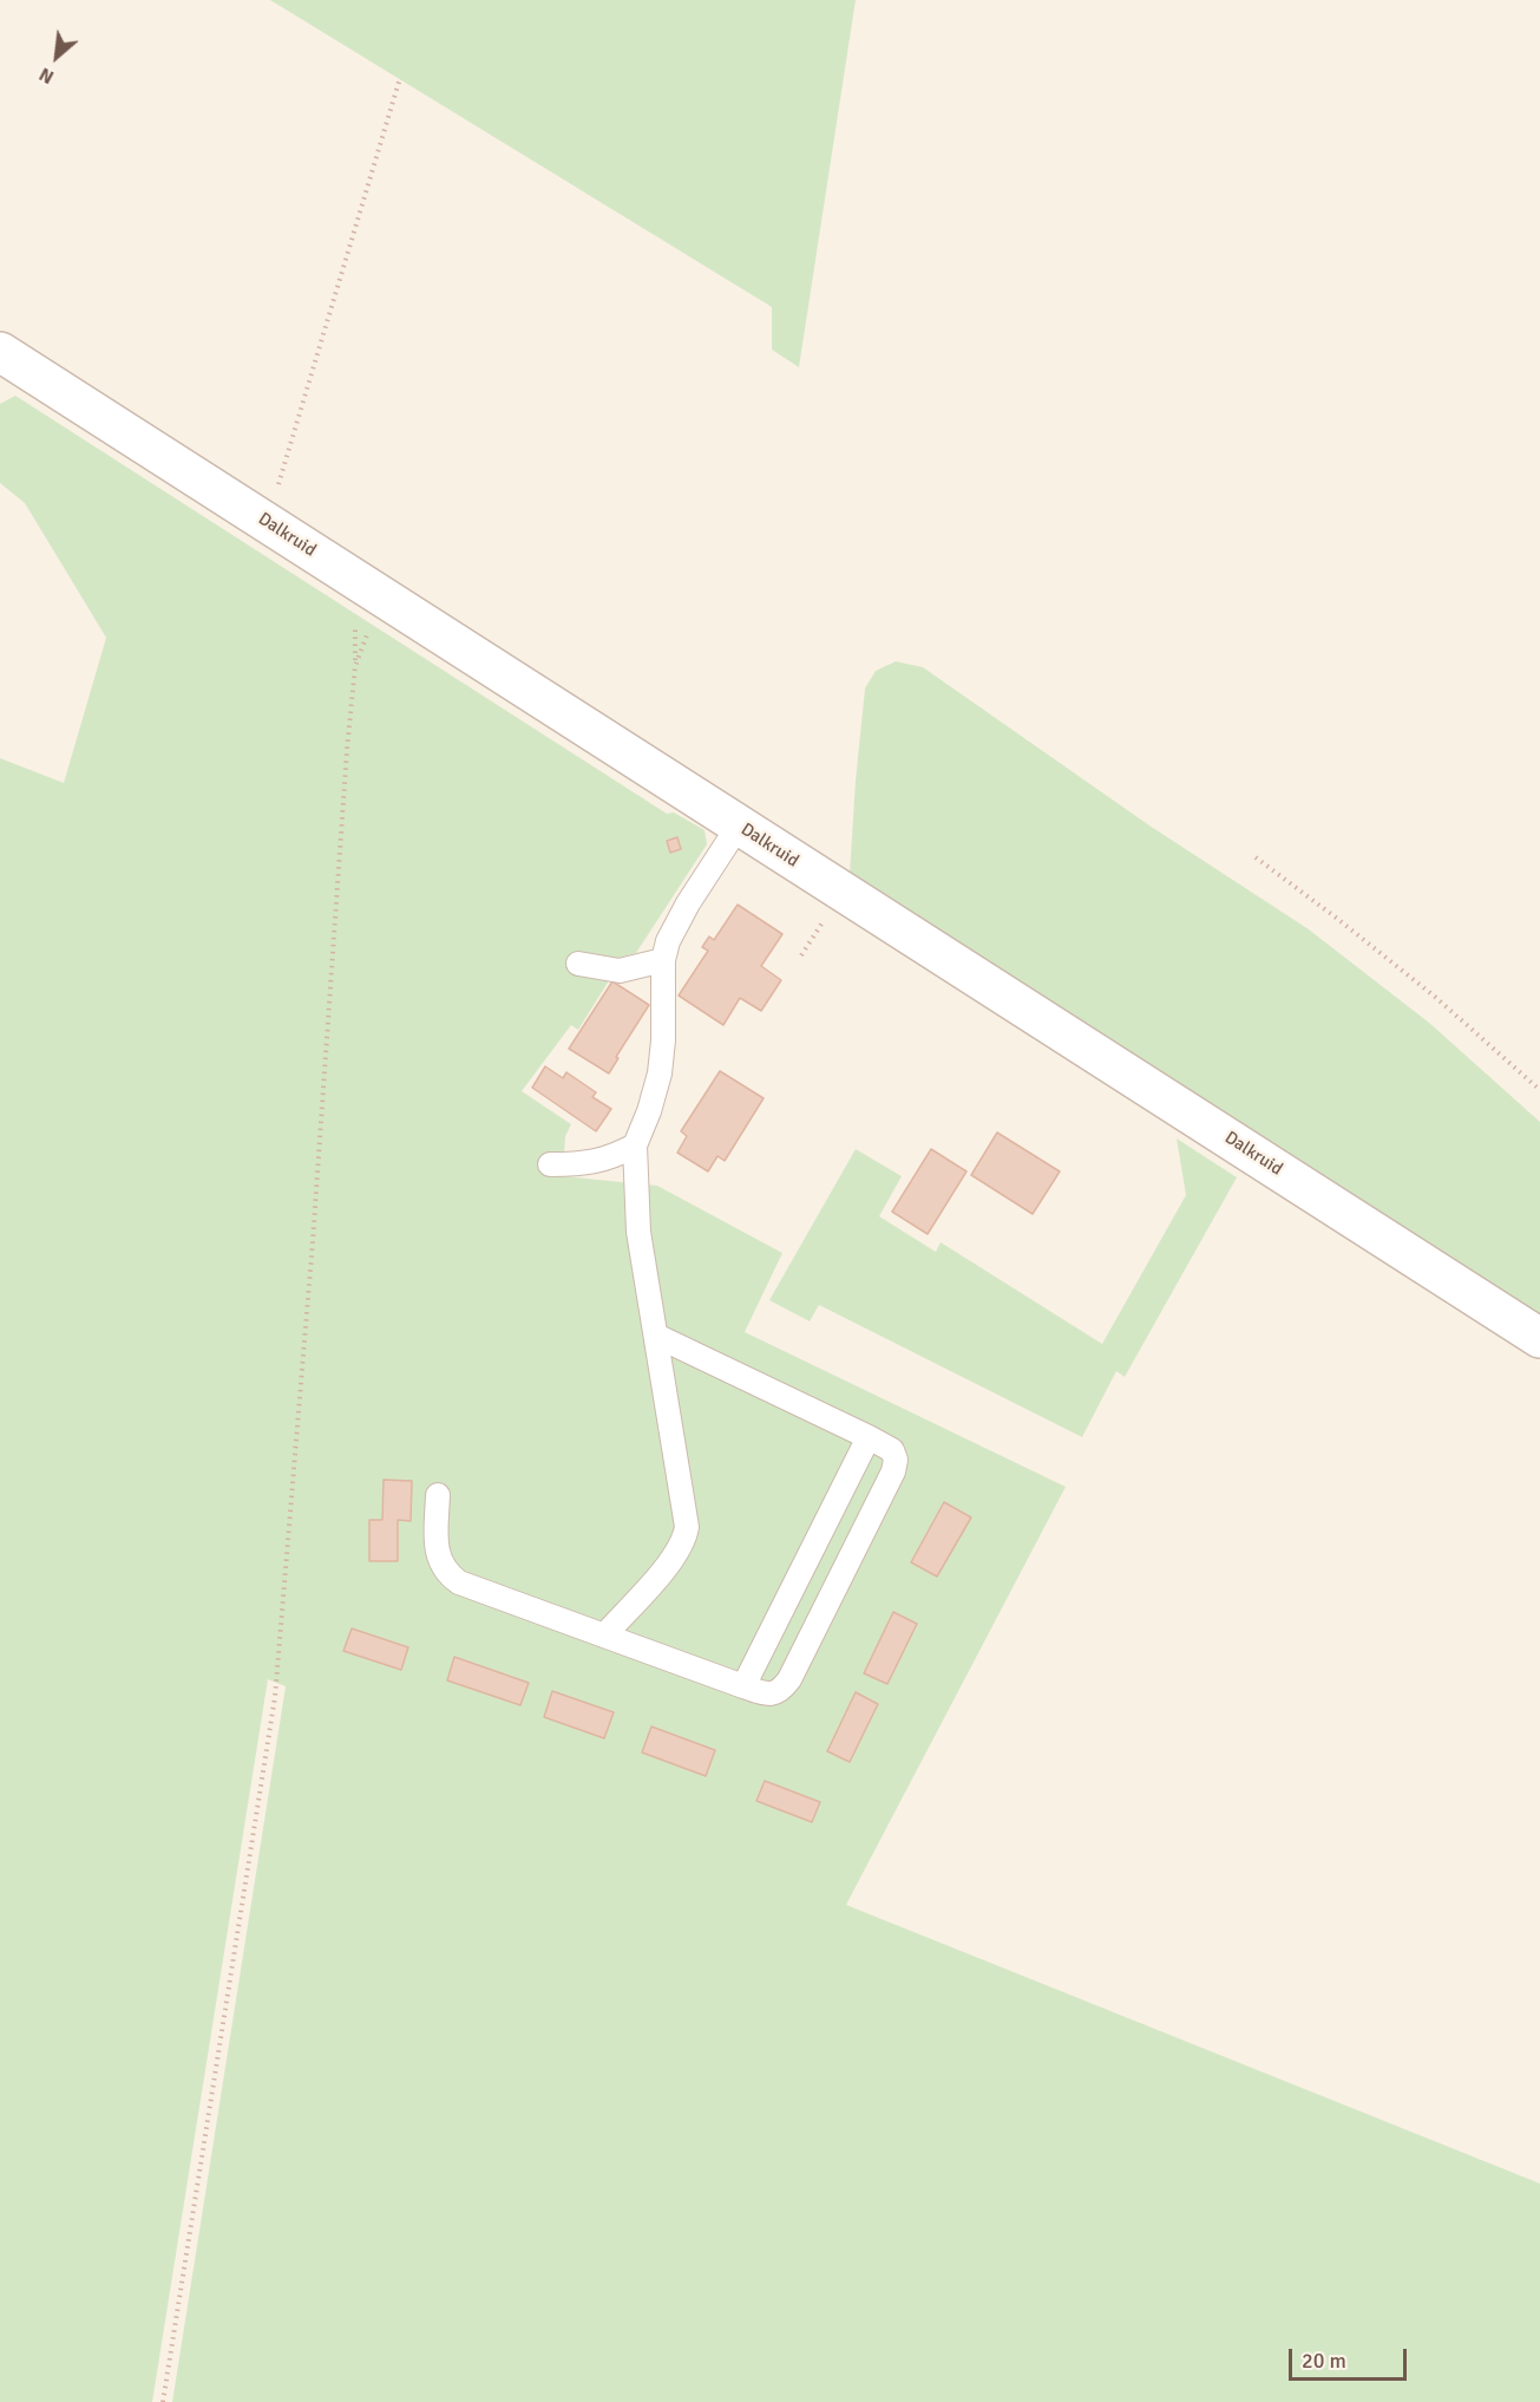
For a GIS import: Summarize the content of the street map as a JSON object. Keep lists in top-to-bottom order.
{
  "streets": {
    "street": ["Dalkruid"]
  },
  "scale_bar": "20 m",
  "north": "bottom left"
}
